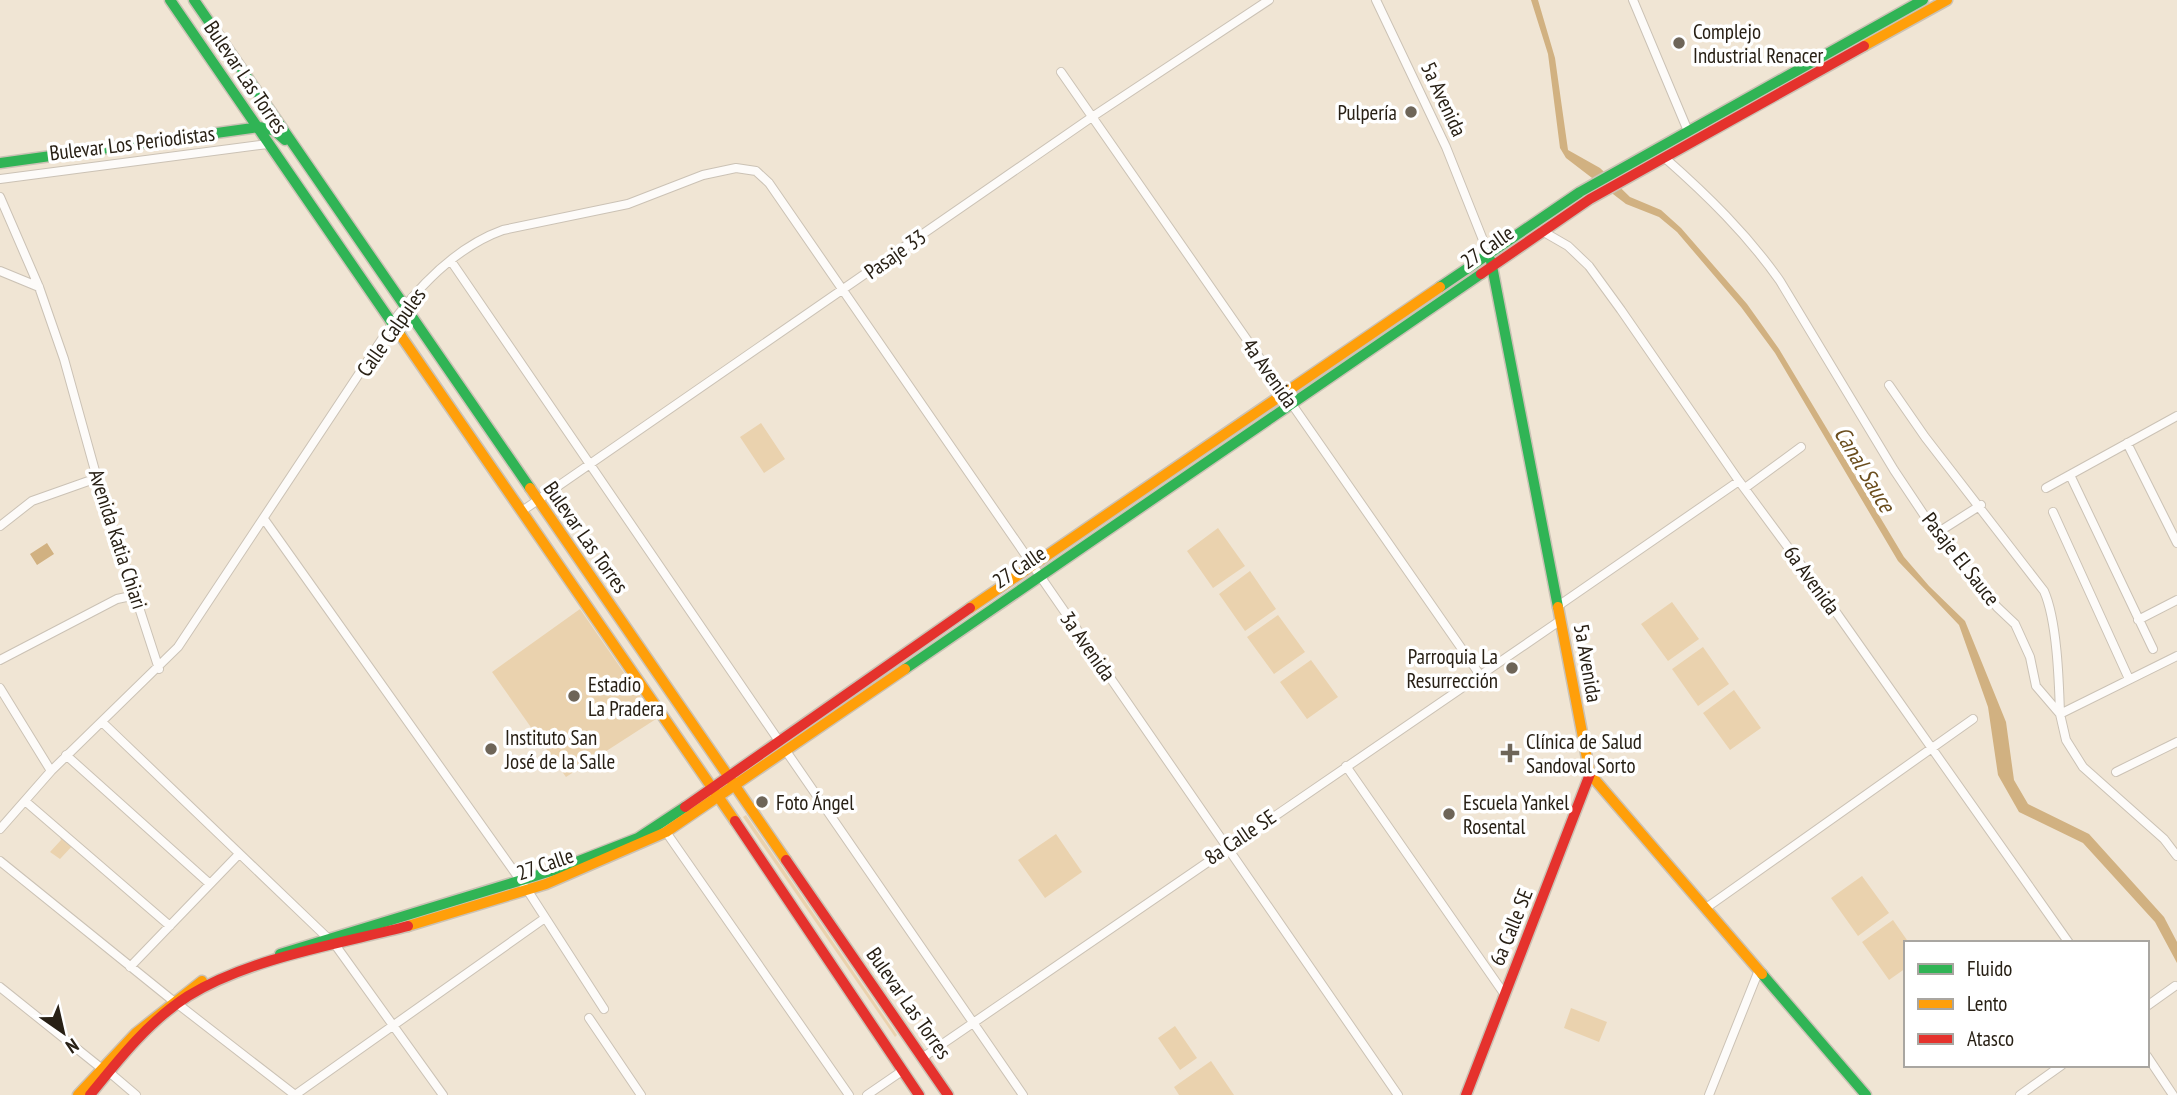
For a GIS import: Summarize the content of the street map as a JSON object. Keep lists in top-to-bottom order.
{
  "streets": {
    "street": [
      "Bulevar Las Torres",
      "5a Avenida",
      "Bulevar Los Periodistas",
      "27 Calle",
      "Pasaje 33",
      "Calle Calpules",
      "4a Avenida",
      "Avenida Katia Chiari",
      "Pasaje El Sauce",
      "6a Avenida",
      "3a Avenida",
      "8a Calle SE",
      "6a Calle SE"
    ]
  },
  "crossings": [
    ["Bulevar Las Torres", "Bulevar Los Periodistas"],
    ["Bulevar Las Torres", "27 Calle"],
    ["Bulevar Las Torres", "Pasaje 33"],
    ["Bulevar Las Torres", "Calle Calpules"],
    ["Bulevar Las Torres", "8a Calle SE"],
    ["5a Avenida", "27 Calle"],
    ["5a Avenida", "8a Calle SE"],
    ["5a Avenida", "6a Calle SE"],
    ["27 Calle", "4a Avenida"],
    ["27 Calle", "Pasaje El Sauce"],
    ["27 Calle", "6a Avenida"],
    ["27 Calle", "3a Avenida"],
    ["Pasaje 33", "4a Avenida"],
    ["Pasaje 33", "3a Avenida"],
    ["Calle Calpules", "Avenida Katia Chiari"],
    ["Calle Calpules", "3a Avenida"],
    ["4a Avenida", "8a Calle SE"],
    ["3a Avenida", "8a Calle SE"]
  ],
  "water": ["Canal Sauce"],
  "places": {
    "other": [
      "Complejo Industrial Renacer",
      "Pulpería",
      "Parroquia La Resurrección",
      "Estadio La Pradera",
      "Instituto San José de la Salle",
      "Foto Ángel",
      "Escuela Yankel Rosental"
    ],
    "health": ["Clínica de Salud Sandoval Sorto"]
  },
  "legend": ["Fluido", "Lento", "Atasco"],
  "north": "bottom right"
}
